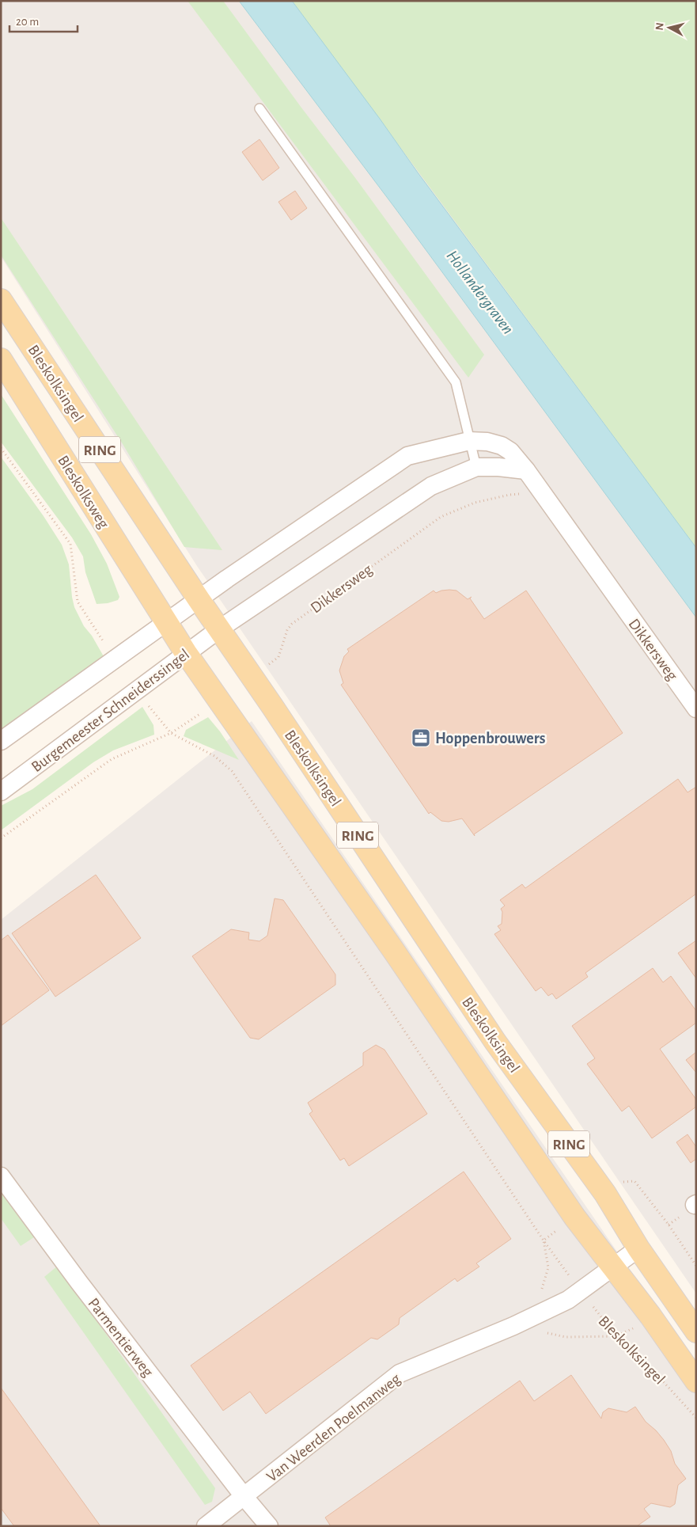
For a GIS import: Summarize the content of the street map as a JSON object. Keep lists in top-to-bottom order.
{
  "streets": {
    "main road": ["Bleskolksingel", "RING", "Bleskolksweg"],
    "street": [
      "Dikkersweg",
      "Burgemeester Schneiderssingel",
      "Parmentierweg",
      "Van Weerden Poelmanweg"
    ]
  },
  "crossings": [
    ["Bleskolksingel", "Bleskolksweg"],
    ["Bleskolksingel", "Dikkersweg"],
    ["Bleskolksingel", "Burgemeester Schneiderssingel"],
    ["Bleskolksingel", "Van Weerden Poelmanweg"],
    ["Dikkersweg", "Burgemeester Schneiderssingel"],
    ["Parmentierweg", "Van Weerden Poelmanweg"]
  ],
  "water": ["Hollandergraven"],
  "places": {
    "office": ["Hoppenbrouwers"]
  },
  "scale_bar": "20 m",
  "north": "left"
}
